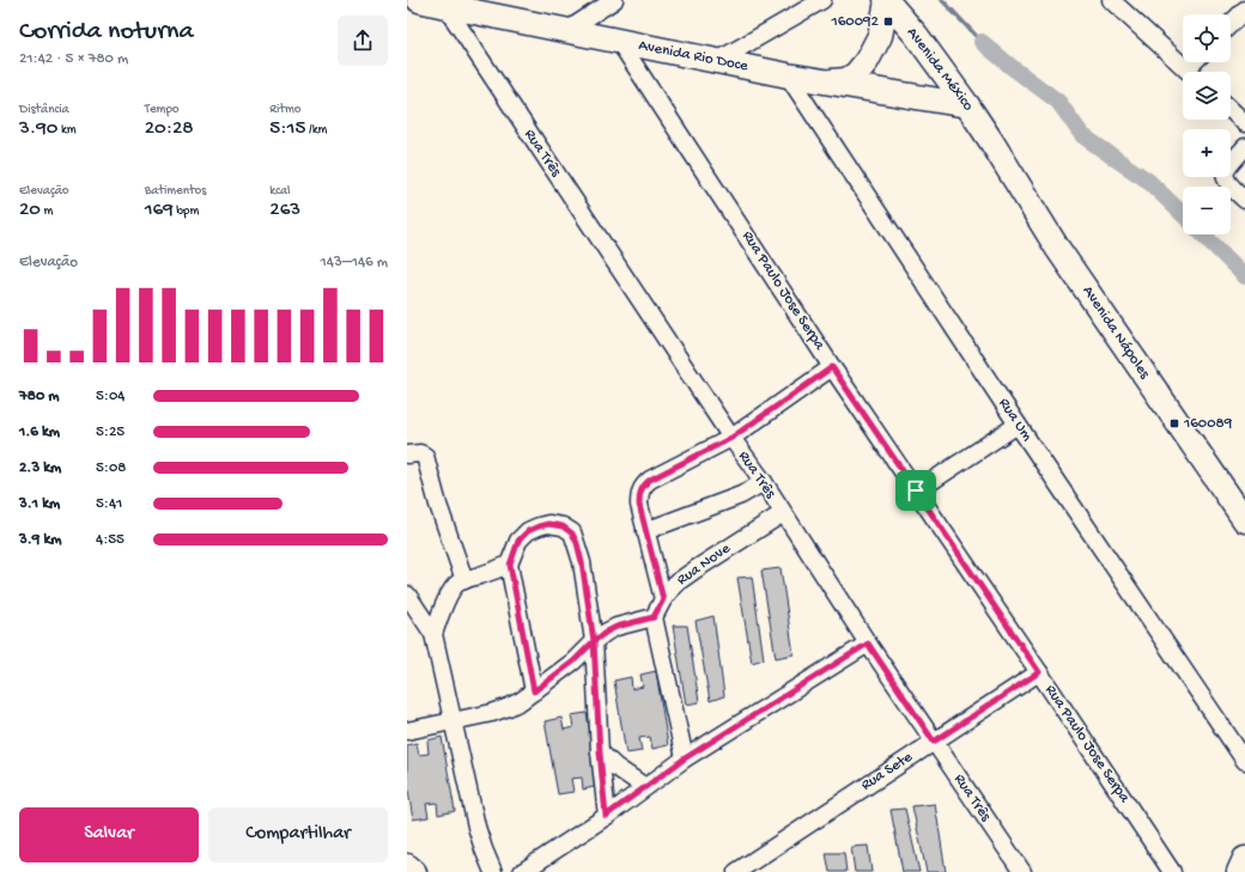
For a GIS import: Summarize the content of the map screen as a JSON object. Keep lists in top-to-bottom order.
{
  "streets": {
    "main road": ["Avenida Rio Doce", "Avenida México", "Avenida Nápoles"],
    "street": [
      "Rua Três",
      "Rua Paulo Jose Serpa",
      "Rua Um",
      "Rua Nove",
      "Rua Sete"
    ]
  },
  "crossings": [
    ["Avenida Rio Doce", "Avenida México"],
    ["Avenida Rio Doce", "Rua Três"],
    ["Avenida Rio Doce", "Rua Paulo Jose Serpa"],
    ["Avenida Rio Doce", "Rua Um"],
    ["Avenida México", "Avenida Nápoles"],
    ["Rua Três", "Rua Nove"],
    ["Rua Três", "Rua Sete"],
    ["Rua Paulo Jose Serpa", "Rua Sete"]
  ],
  "places": {
    "transit": ["160092", "160089"]
  },
  "page": {
    "heading": ["Corrida noturna", "21:42 · 5 × 780 m"],
    "map_buttons": ["+", "−"],
    "stats": [
      ["Distância", "3.90 km"],
      ["Tempo", "20:28"],
      ["Ritmo", "5:15 /km"],
      ["Elevação", "20 m"],
      ["Batimentos", "169 bpm"],
      ["kcal", "263"]
    ],
    "chart": ["Elevação", "143–146 m"],
    "list": [
      {
        "name": "780 m",
        "note": "5:04"
      },
      {
        "name": "1.6 km",
        "note": "5:25"
      },
      {
        "name": "2.3 km",
        "note": "5:08"
      },
      {
        "name": "3.1 km",
        "note": "5:41"
      },
      {
        "name": "3.9 km",
        "note": "4:55"
      }
    ],
    "buttons": ["Salvar", "Compartilhar"]
  }
}
